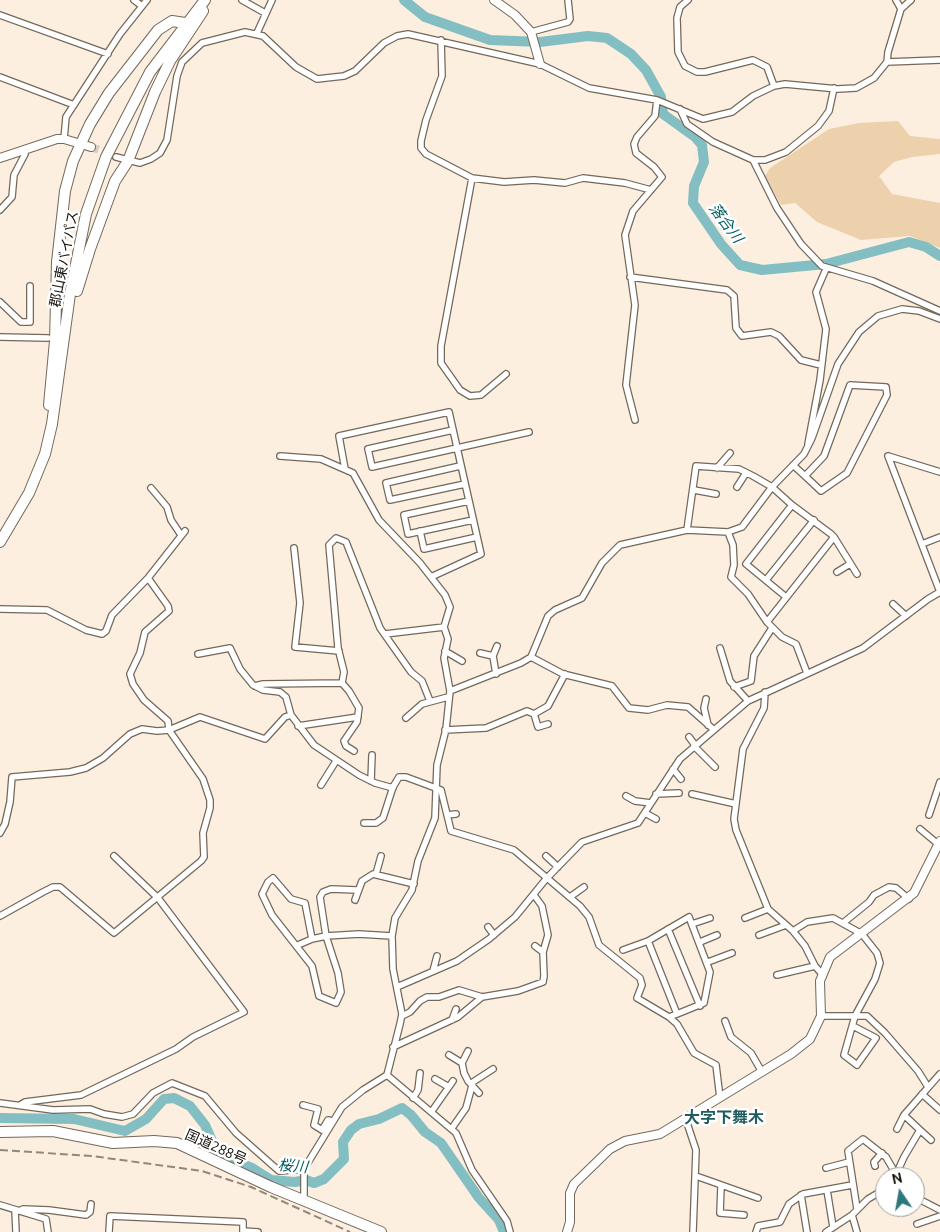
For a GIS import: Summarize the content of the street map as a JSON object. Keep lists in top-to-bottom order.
{
  "streets": {
    "highway": ["郡山東バイパス", "国道288号"]
  },
  "districts": ["大字下舞木"],
  "water": ["落合川", "桜川"],
  "north": "top"
}
